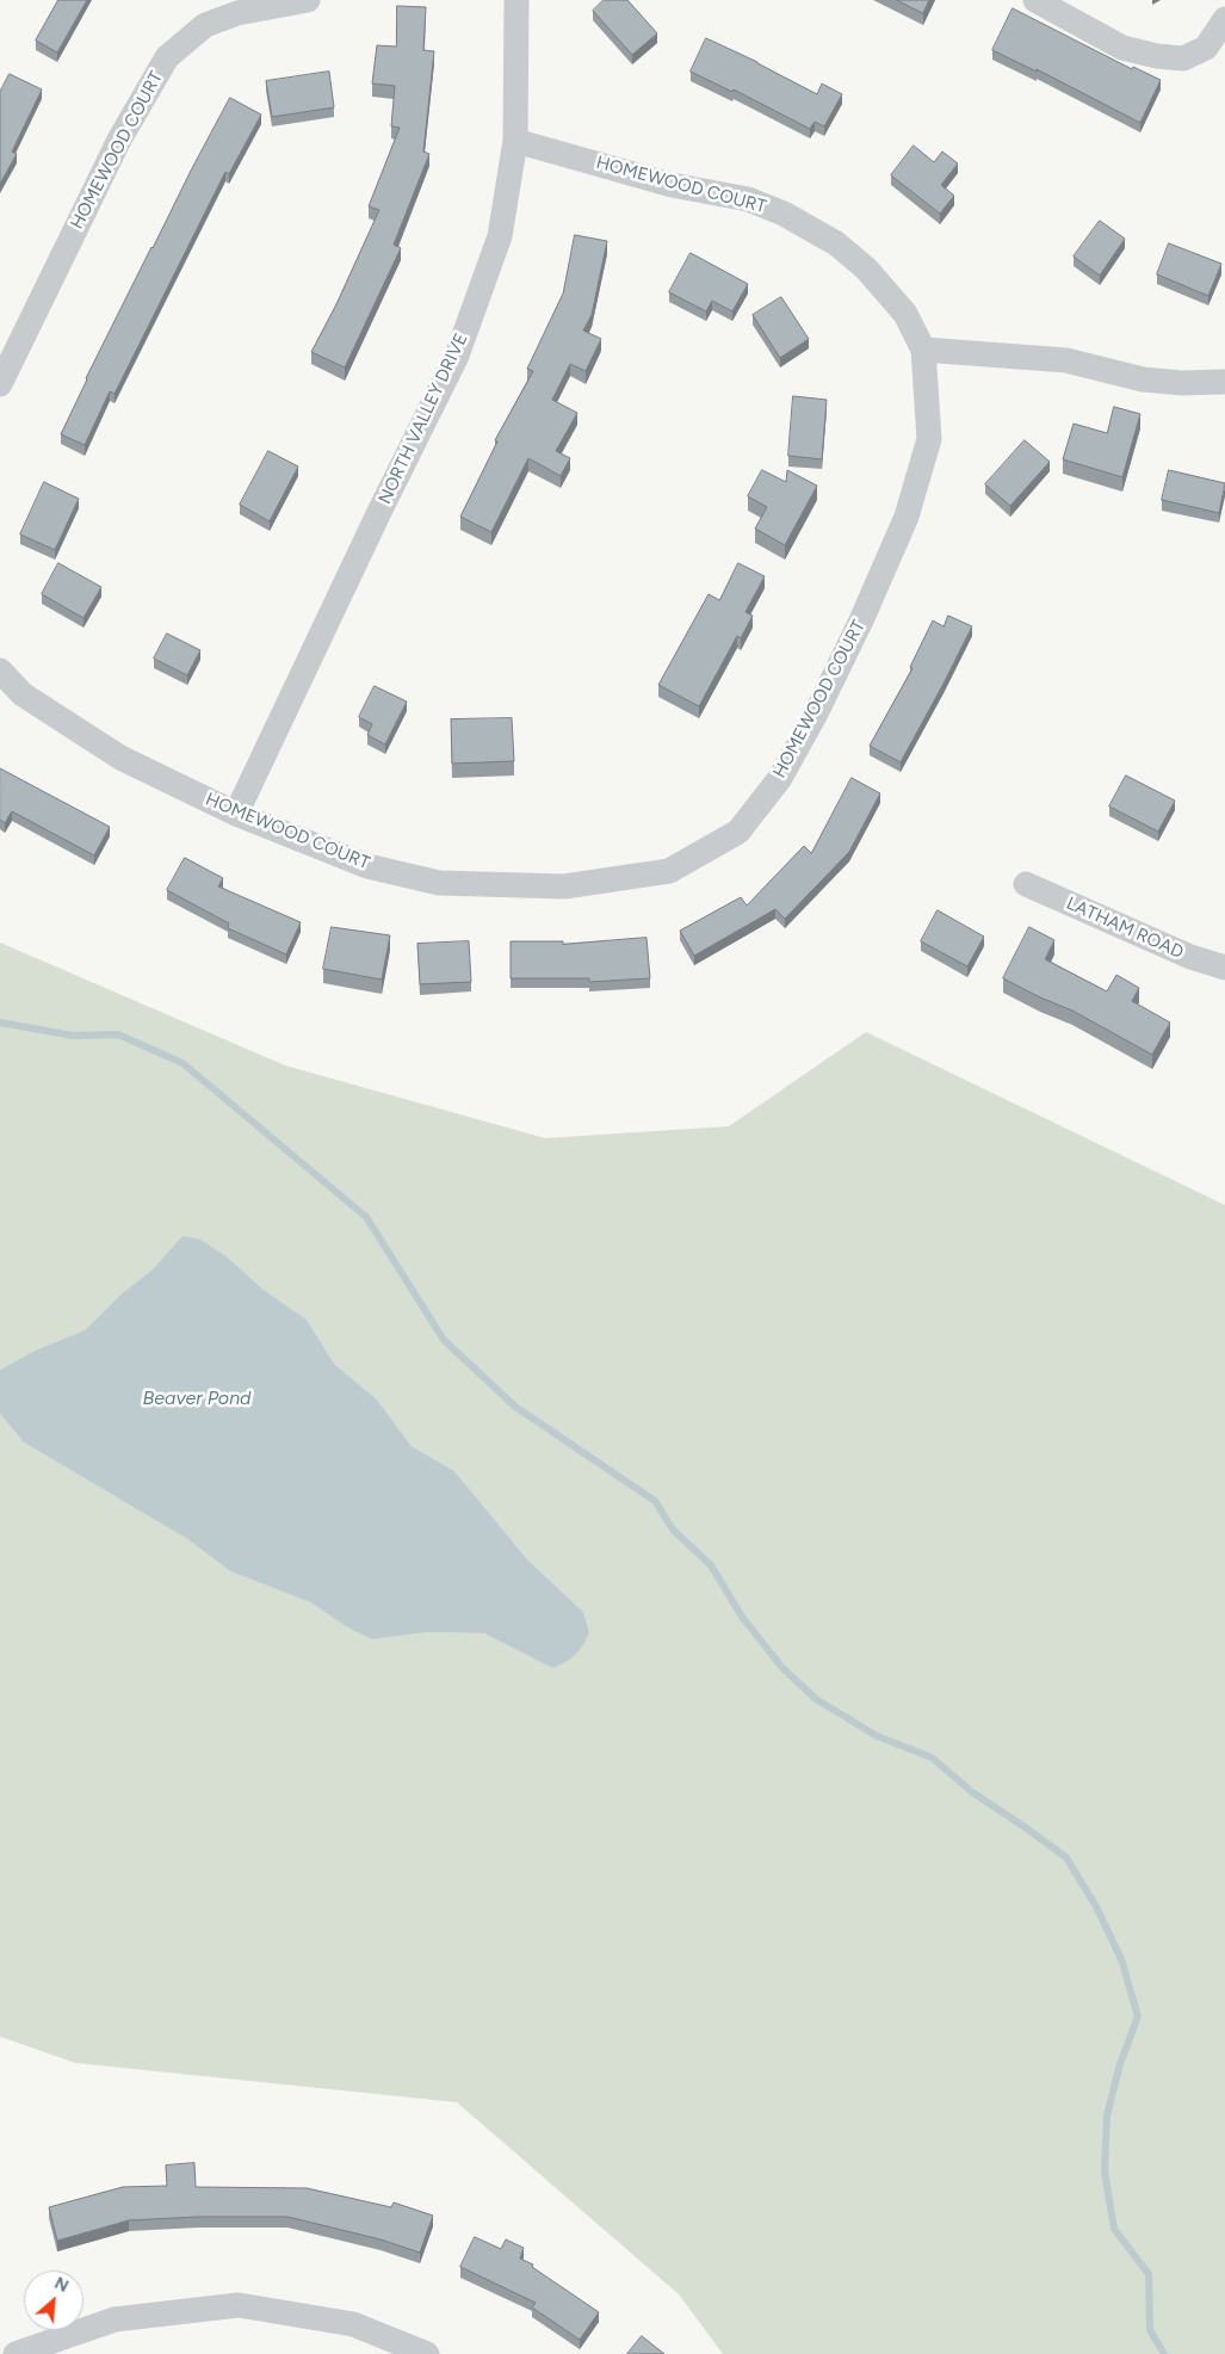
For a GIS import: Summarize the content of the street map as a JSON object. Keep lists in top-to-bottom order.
{
  "streets": {
    "street": ["HOMEWOOD COURT", "NORTH VALLEY DRIVE", "LATHAM ROAD"]
  },
  "crossings": [
    ["HOMEWOOD COURT", "NORTH VALLEY DRIVE"]
  ],
  "water": ["Beaver Pond"],
  "north": "top right"
}
